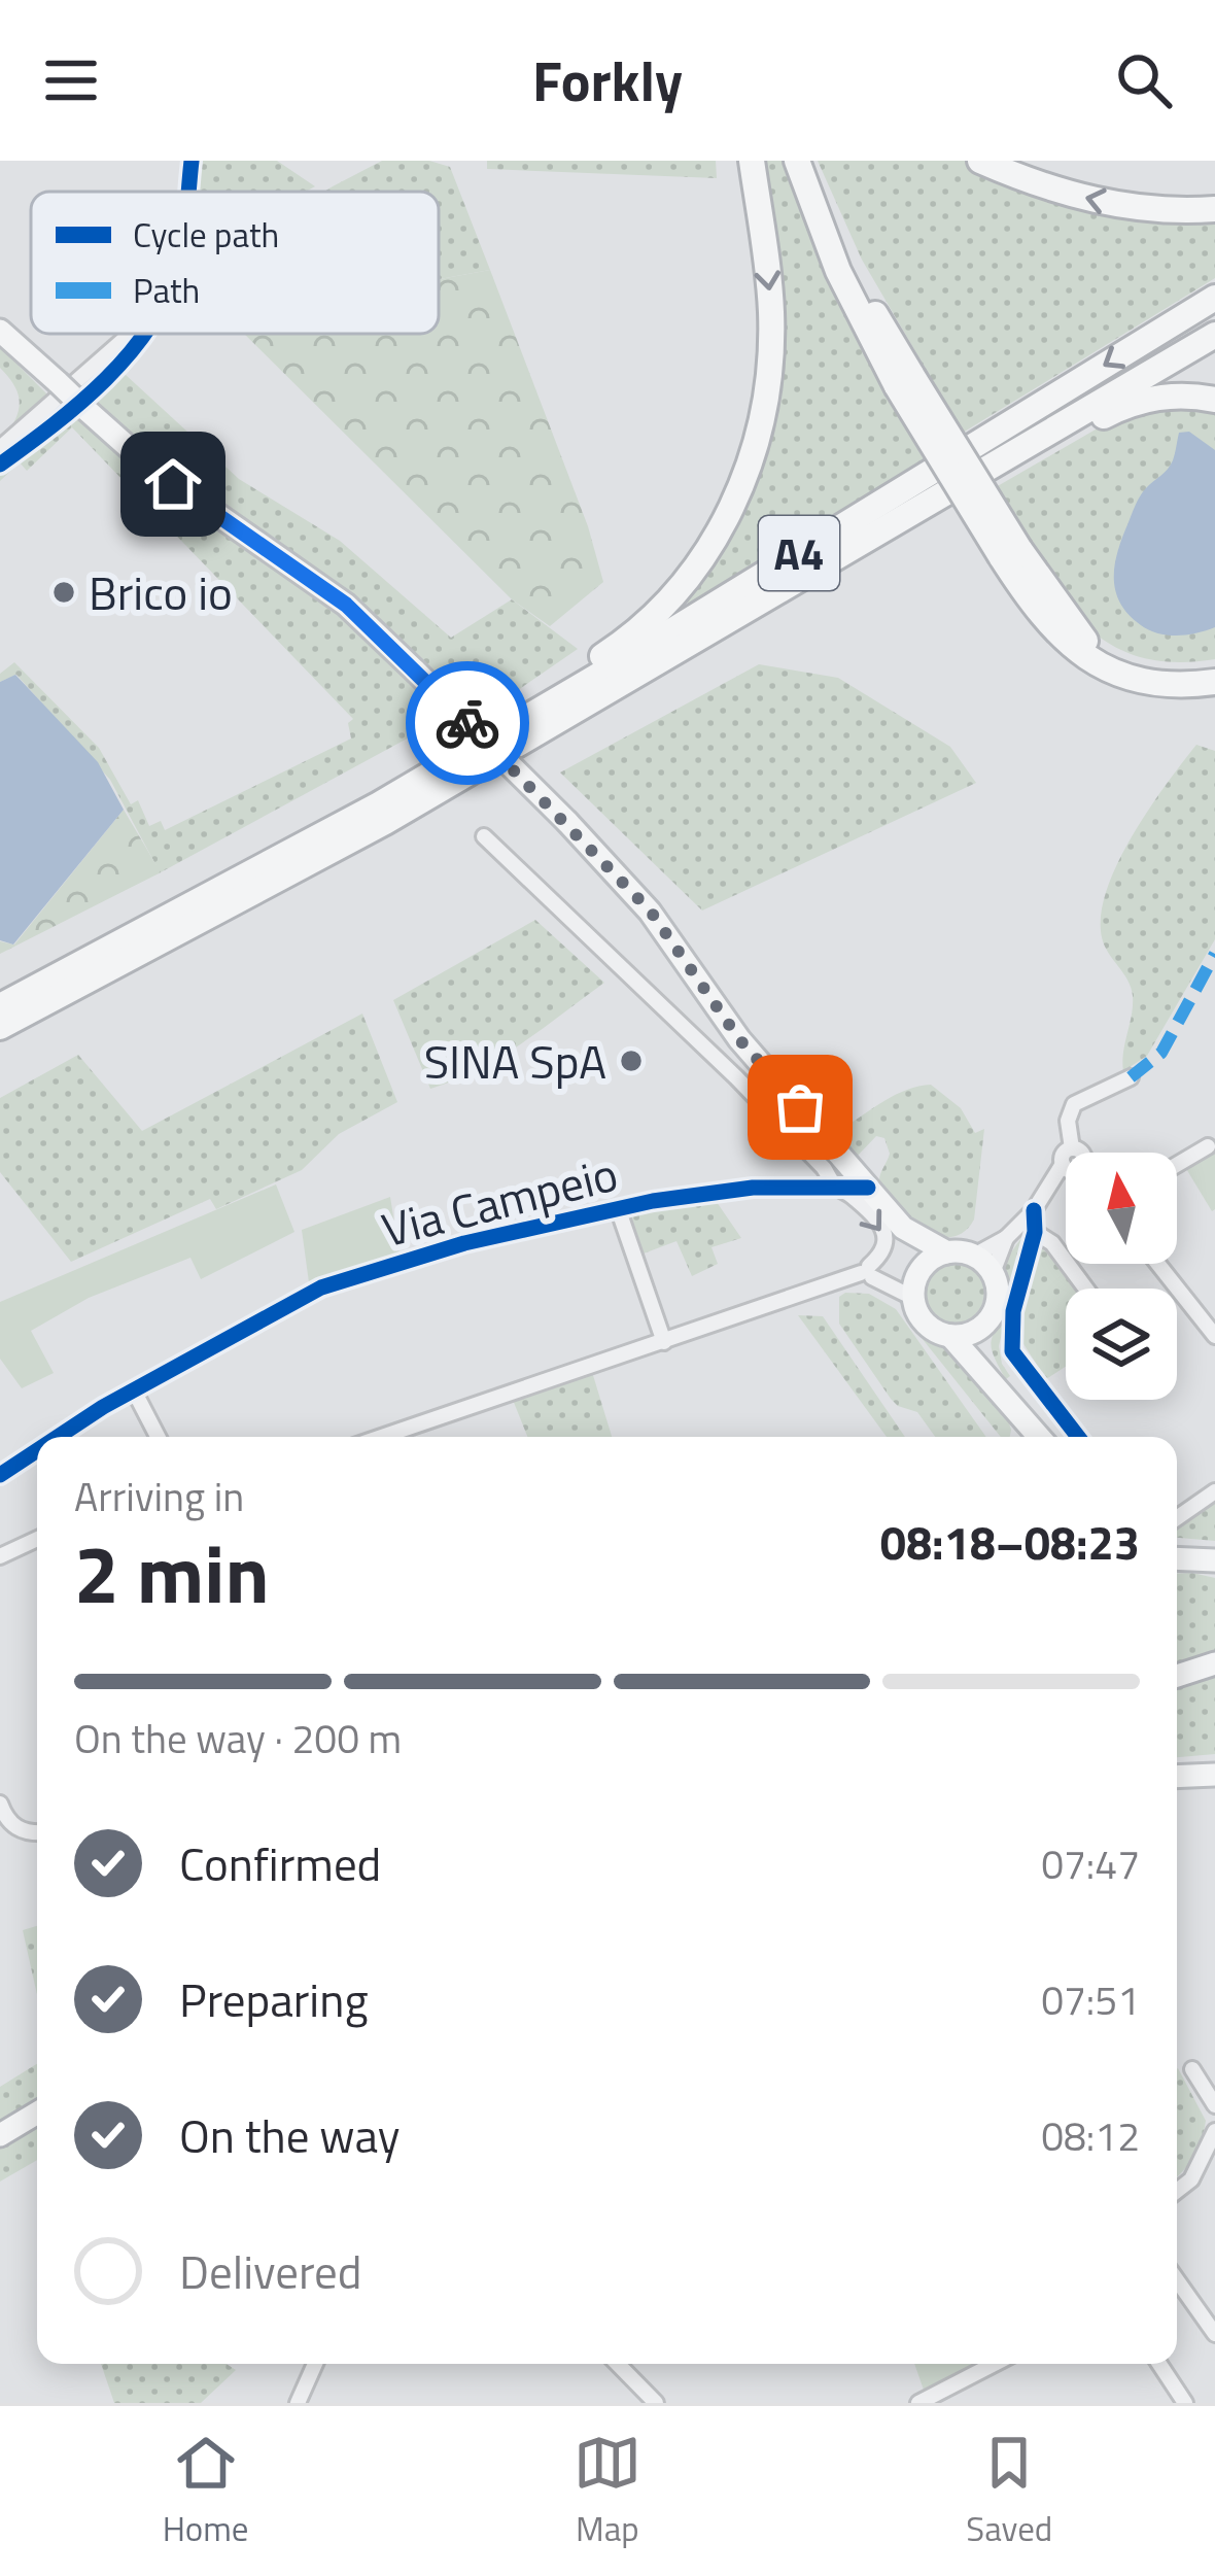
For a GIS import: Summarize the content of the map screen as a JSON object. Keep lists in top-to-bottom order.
{
  "streets": {
    "highway": ["A4"],
    "street": ["Via Campeio"]
  },
  "places": ["Brico io", "SINA SpA"],
  "legend": ["Cycle path", "Path"],
  "north": "top",
  "page": {
    "header": "Forkly",
    "heading": ["2 min", "Arriving in", "08:18–08:23"],
    "bar": "On the way · 200 m",
    "list": [
      ["Confirmed", "07:47"],
      ["Preparing", "07:51"],
      ["On the way", "08:12"],
      "Delivered"
    ],
    "tabs": ["Home", "Map", "Saved"]
  }
}
